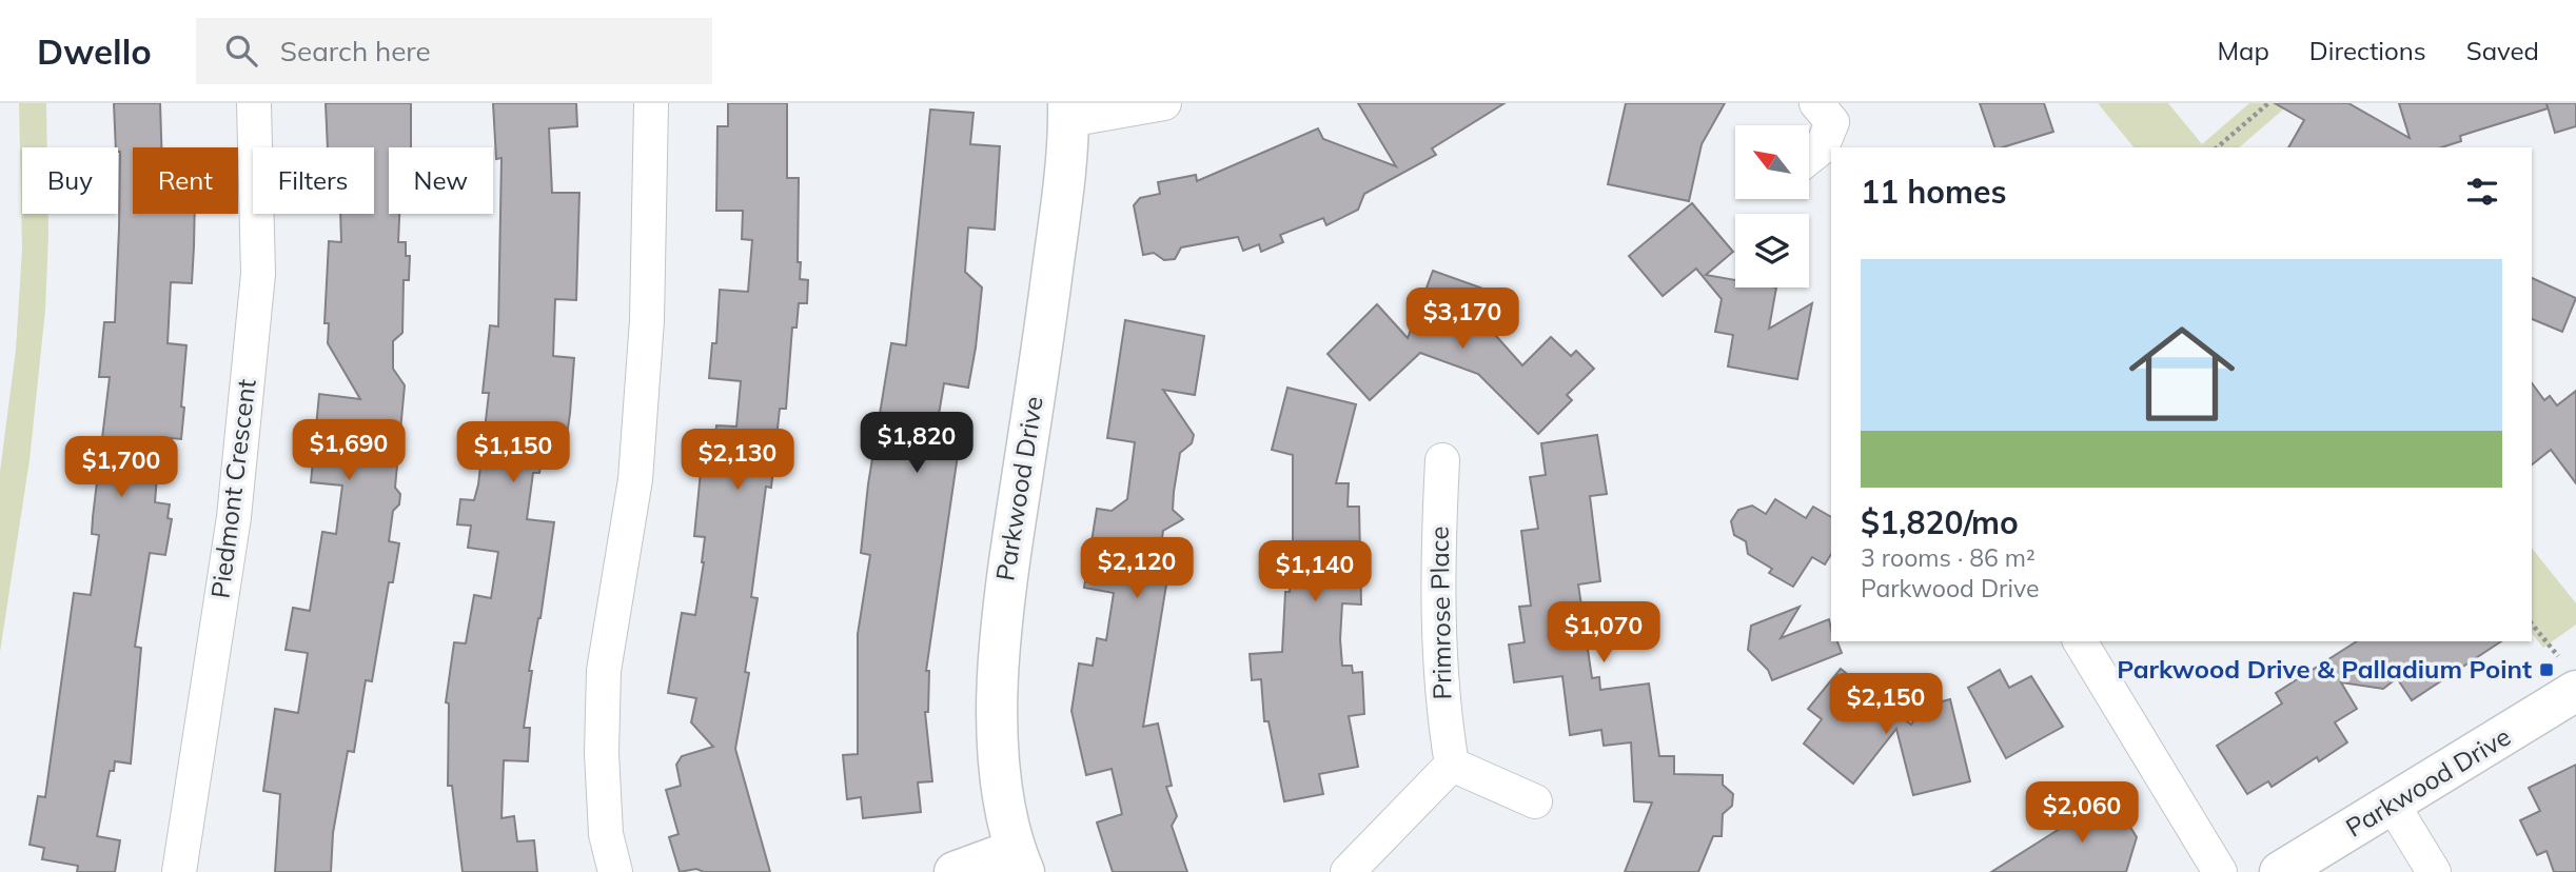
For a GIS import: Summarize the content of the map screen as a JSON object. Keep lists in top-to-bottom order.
{
  "streets": {
    "street": ["Piedmont Crescent", "Parkwood Drive", "Primrose Place"]
  },
  "places": {
    "transit": ["Parkwood Drive & Palladium Point"]
  },
  "north": "top left",
  "page": {
    "header": "Dwello",
    "search": "Search here",
    "nav": ["Map", "Directions", "Saved"],
    "chip": [
      "Buy",
      "Rent",
      "Filters",
      "New"
    ],
    "heading": "11 homes",
    "list": [
      {
        "name": "$1,820/mo",
        "note": "3 rooms · 86 m² · Parkwood Drive"
      }
    ],
    "price": [
      "$3,170",
      "$1,820",
      "$1,690",
      "$1,150",
      "$2,130",
      "$1,700",
      "$2,120",
      "$1,140",
      "$1,070",
      "$2,150",
      "$2,060"
    ]
  }
}
